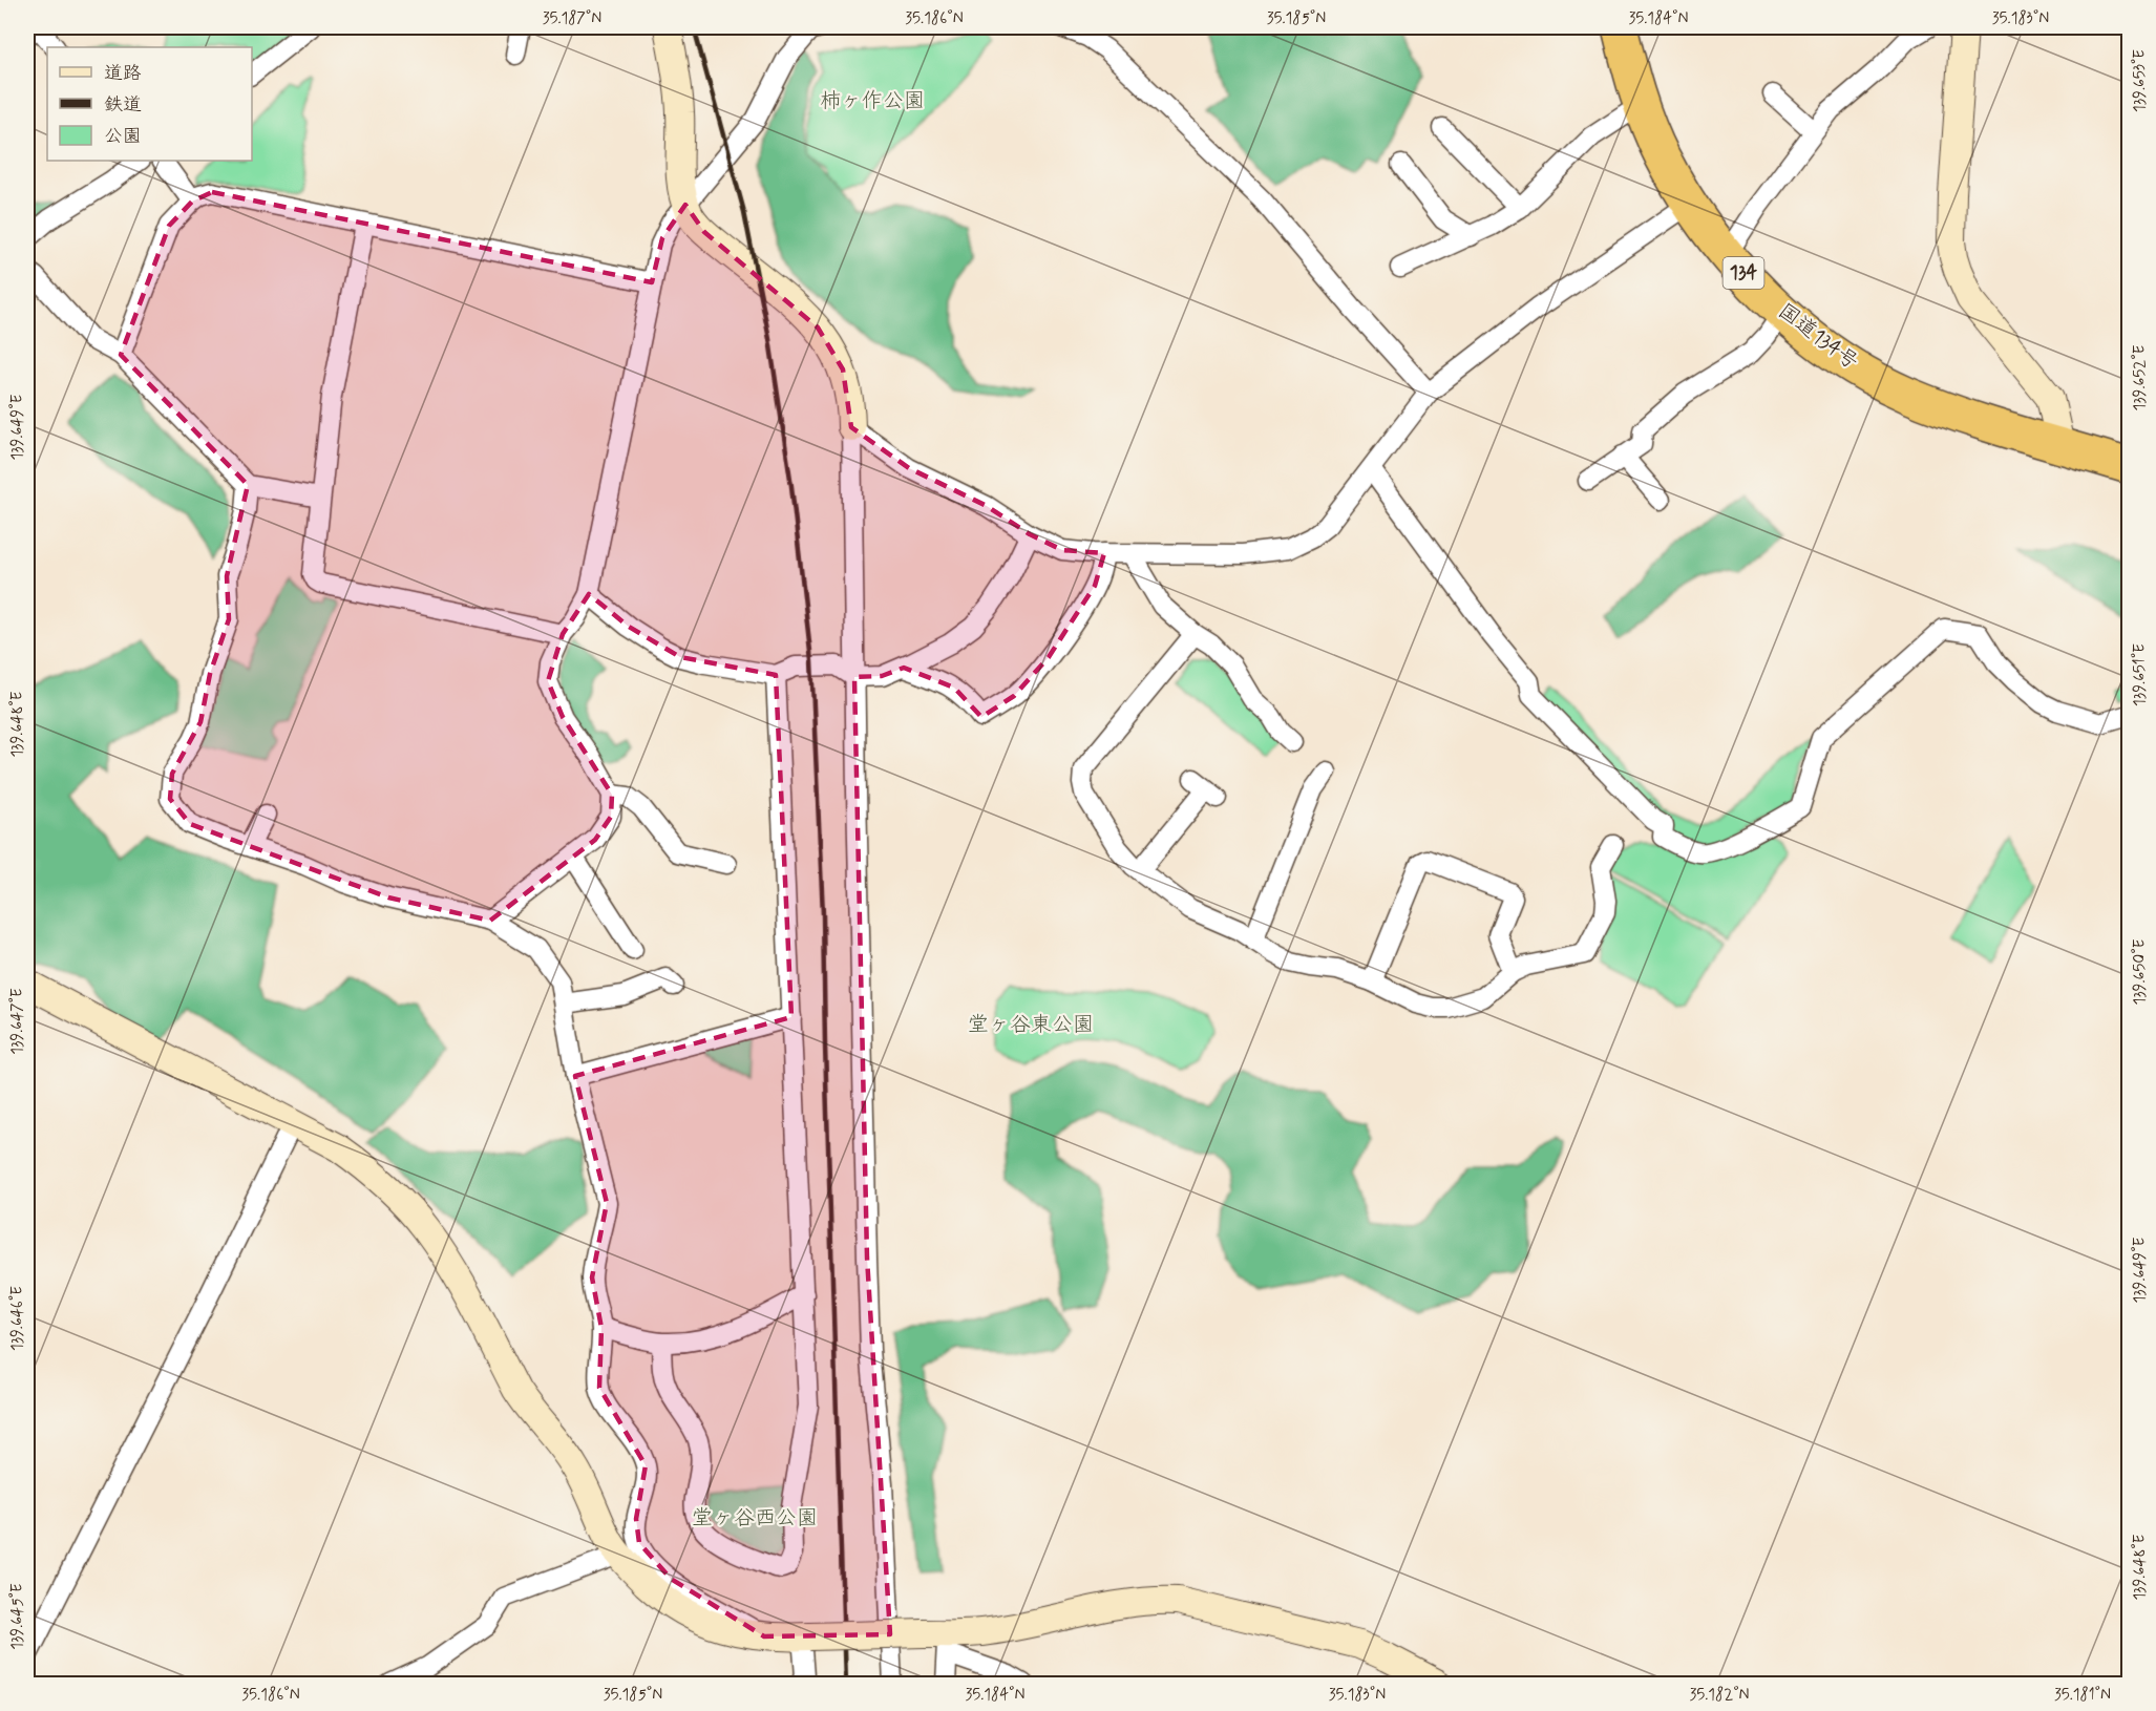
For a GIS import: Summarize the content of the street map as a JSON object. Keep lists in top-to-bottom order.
{
  "streets": {
    "highway": ["134", "国道134号"]
  },
  "parks": ["柿ヶ作公園", "堂ヶ谷東公園", "堂ヶ谷西公園"],
  "legend": ["道路", "鉄道", "公園"],
  "coordinates": [
    "35.187°N",
    "35.186°N",
    "35.185°N",
    "35.184°N",
    "35.183°N",
    "139.653°E",
    "139.652°E",
    "139.649°E",
    "139.651°E",
    "139.648°E",
    "139.650°E",
    "139.647°E",
    "139.646°E",
    "139.645°E",
    "35.182°N",
    "35.181°N"
  ]
}
